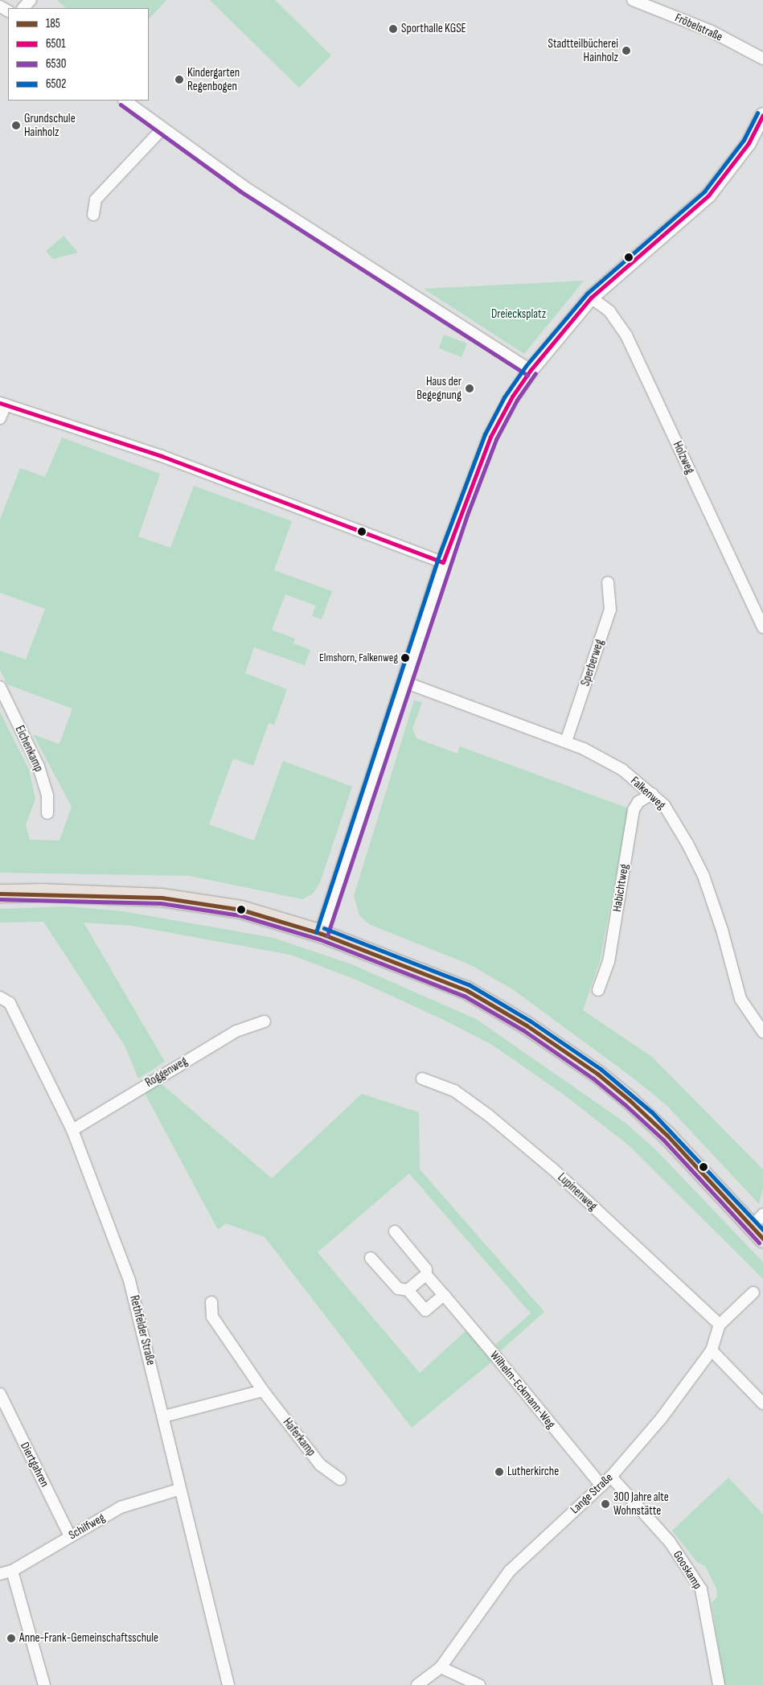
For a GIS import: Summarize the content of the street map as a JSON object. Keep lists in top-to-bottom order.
{
  "streets": {
    "street": [
      "Fröbelstraße",
      "Holzweg",
      "Sperberweg",
      "Eichenkamp",
      "Falkenweg",
      "Habichtweg",
      "Roggenweg",
      "Lupinenweg",
      "Rethfelder Straße",
      "Wilhelm-Eckmann-Weg",
      "Haferkamp",
      "Diertgahren",
      "Lange Straße",
      "Schilfweg",
      "Gooskamp"
    ]
  },
  "crossings": [
    ["Sperberweg", "Falkenweg"],
    ["Falkenweg", "Habichtweg"],
    ["Roggenweg", "Rethfelder Straße"],
    ["Lupinenweg", "Lange Straße"],
    ["Rethfelder Straße", "Schilfweg"],
    ["Wilhelm-Eckmann-Weg", "Lange Straße"],
    ["Diertgahren", "Schilfweg"],
    ["Lange Straße", "Gooskamp"]
  ],
  "parks": ["Dreiecksplatz"],
  "places": [
    "Sporthalle KGSE",
    "Stadtteilbücherei Hainholz",
    "Kindergarten Regenbogen",
    "Grundschule Hainholz",
    "Haus der Begegnung",
    "Elmshorn, Falkenweg",
    "Lutherkirche",
    "300 Jahre alte Wohnstätte",
    "Anne-Frank-Gemeinschaftsschule"
  ],
  "lines": [
    "transit line 6530",
    "transit line 6502",
    "transit line 6501",
    "transit line 185"
  ],
  "legend": [
    "185",
    "6501",
    "6530",
    "6502"
  ]
}
